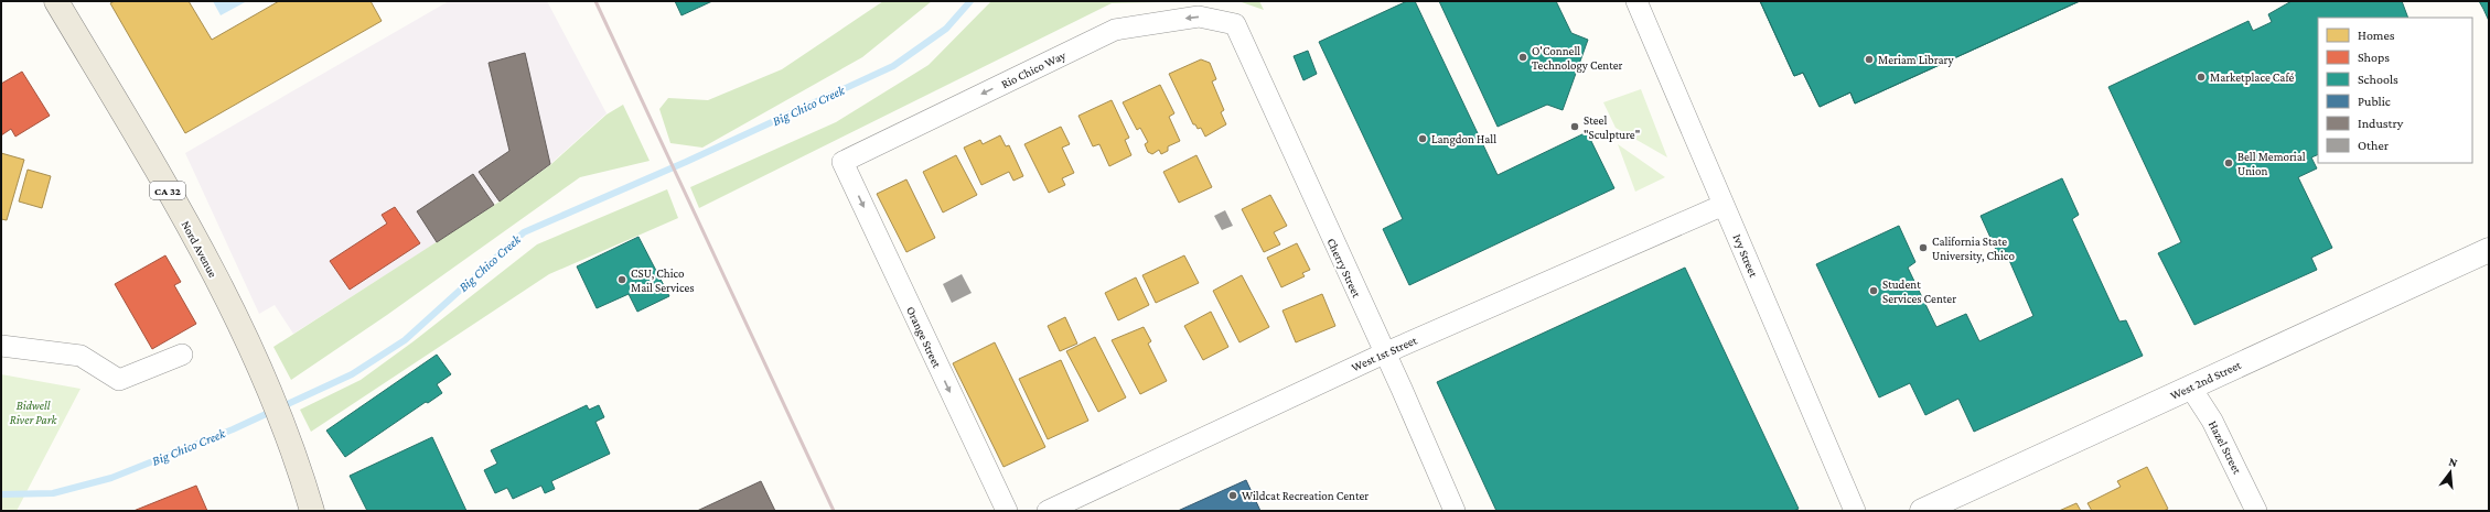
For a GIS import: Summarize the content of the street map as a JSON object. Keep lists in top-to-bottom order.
{
  "streets": {
    "main road": ["CA 32", "Nord Avenue"],
    "street": [
      "Rio Chico Way",
      "Ivy Street",
      "Cherry Street",
      "Orange Street",
      "West 1st Street",
      "West 2nd Street",
      "Hazel Street"
    ]
  },
  "crossings": [
    ["Rio Chico Way", "Cherry Street"],
    ["Rio Chico Way", "Orange Street"],
    ["Ivy Street", "West 1st Street"],
    ["Cherry Street", "West 1st Street"],
    ["West 2nd Street", "Hazel Street"]
  ],
  "one_way": ["Rio Chico Way", "Orange Street"],
  "water": ["Big Chico Creek"],
  "parks": ["Bidwell River Park"],
  "places": [
    "O'Connell Technology Center",
    "Meriam Library",
    "Marketplace Café",
    "Steel \"Sculpture\"",
    "Langdon Hall",
    "Bell Memorial Union",
    "California State University, Chico",
    "CSU, Chico Mail Services",
    "Student Services Center",
    "Wildcat Recreation Center"
  ],
  "legend": [
    "Homes",
    "Shops",
    "Schools",
    "Public",
    "Industry",
    "Other"
  ],
  "north": "top"
}
